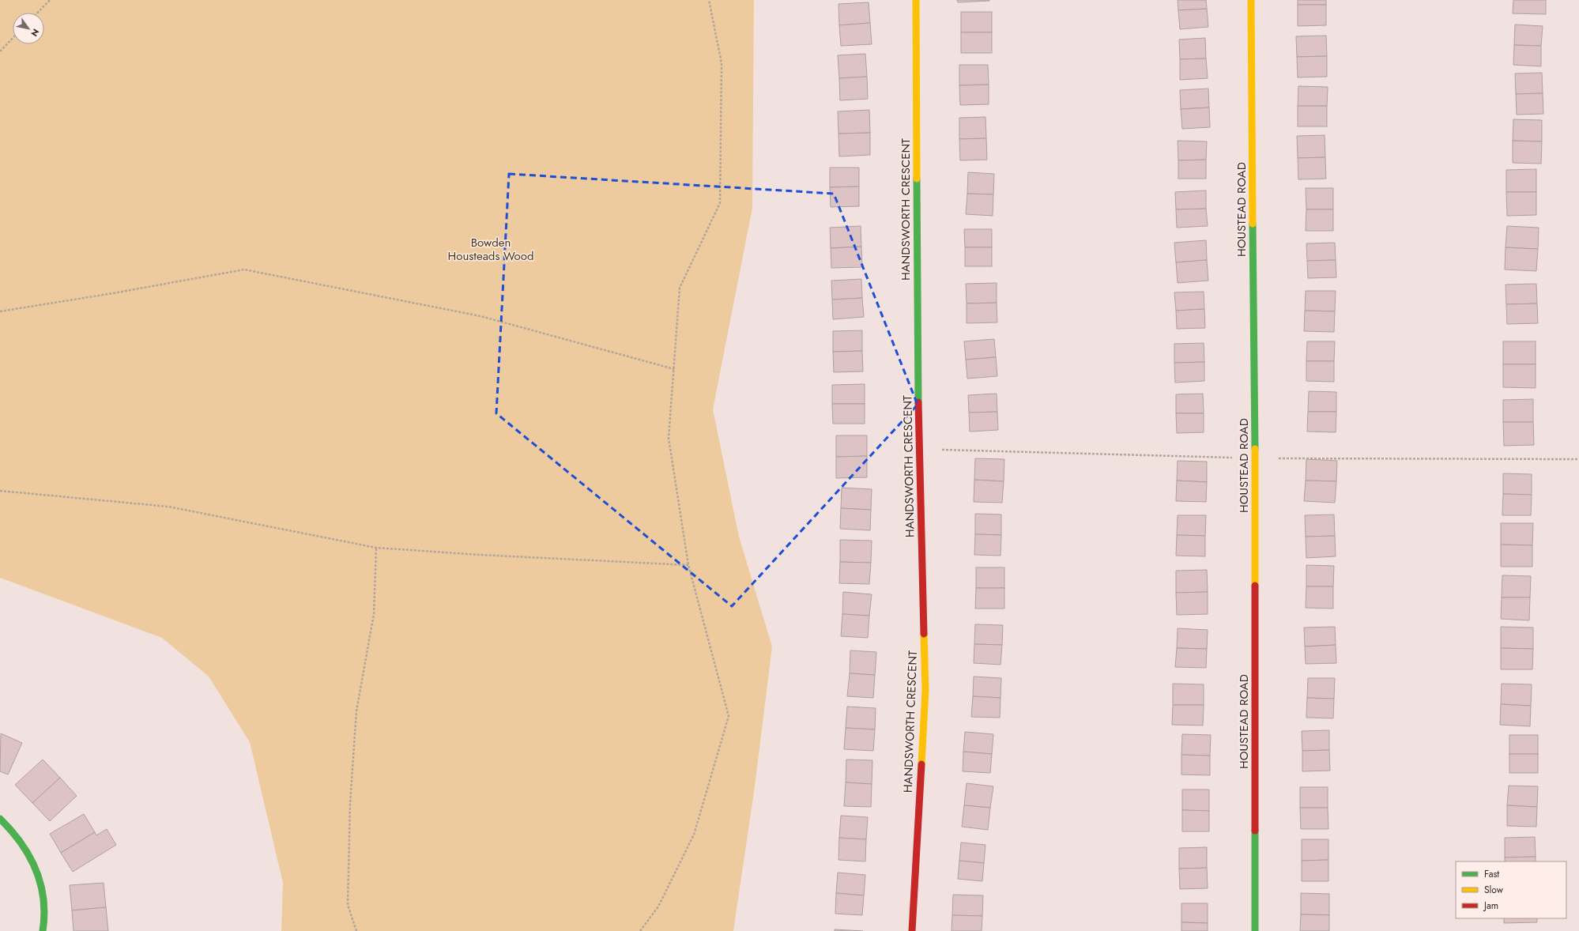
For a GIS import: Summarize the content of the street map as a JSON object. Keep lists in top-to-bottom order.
{
  "streets": {
    "street": ["HANDSWORTH CRESCENT", "HOUSTEAD ROAD"]
  },
  "parks": ["Bowden Housteads Wood"],
  "legend": ["Fast", "Slow", "Jam"],
  "north": "bottom right"
}
